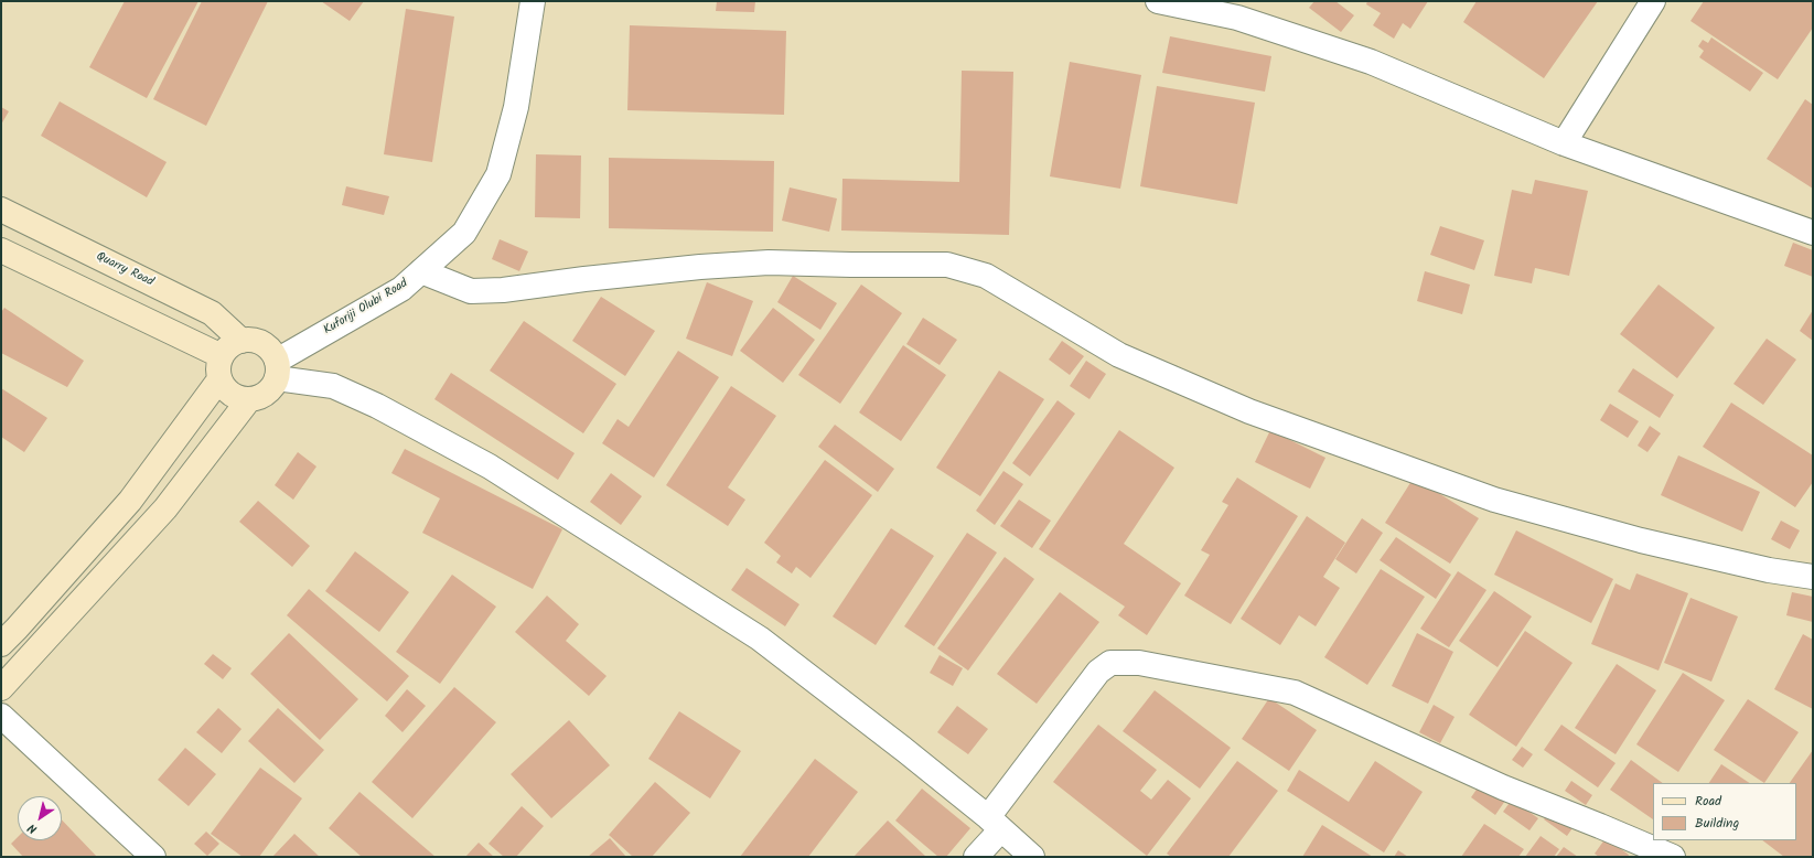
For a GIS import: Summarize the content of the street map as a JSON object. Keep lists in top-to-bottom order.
{
  "streets": {
    "main road": ["Quarry Road"],
    "street": ["Kuforiji Olubi Road"]
  },
  "crossings": [
    ["Quarry Road", "Kuforiji Olubi Road"]
  ],
  "legend": ["Road", "Building"],
  "north": "bottom left"
}
